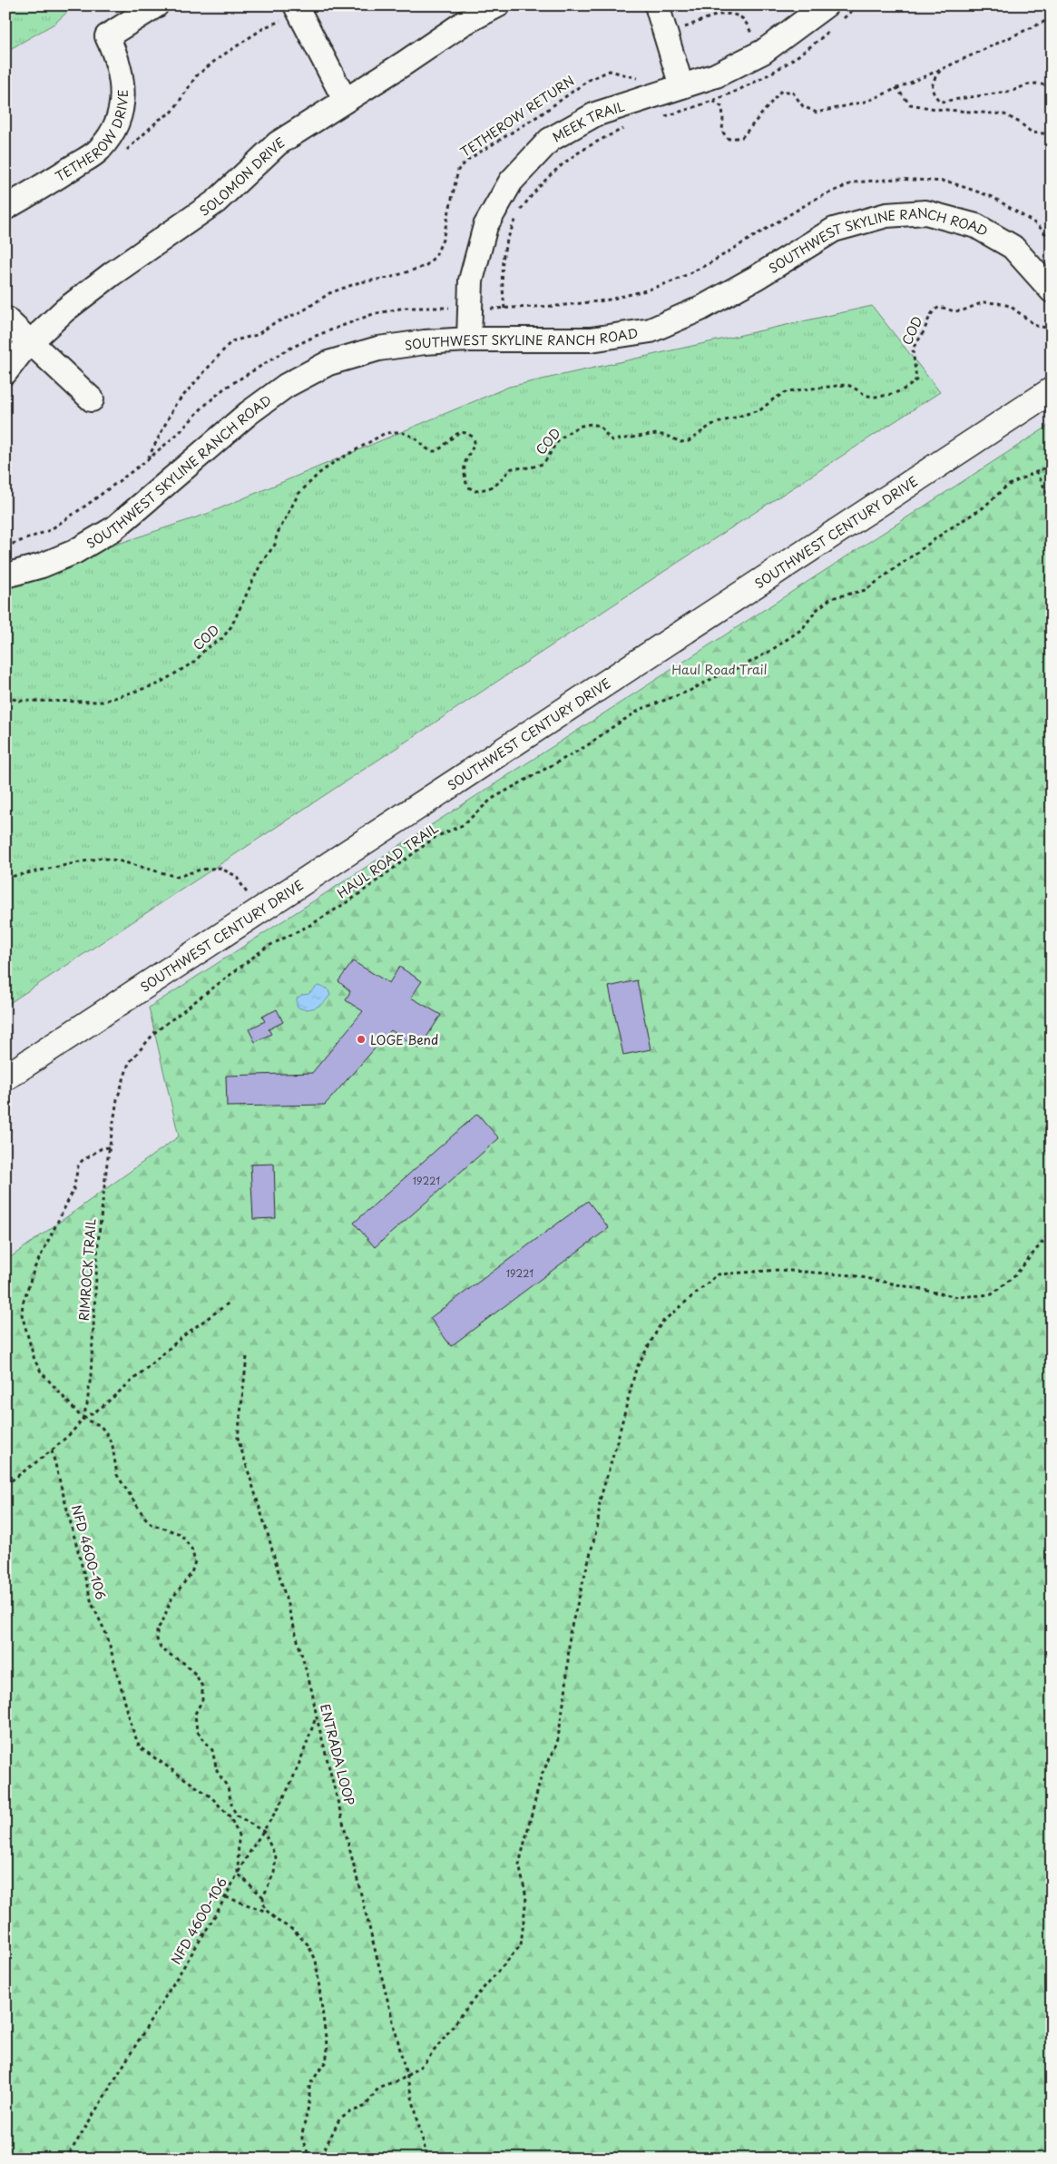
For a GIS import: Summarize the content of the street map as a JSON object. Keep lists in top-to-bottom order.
{
  "streets": {
    "main road": ["SOUTHWEST CENTURY DRIVE"],
    "street": [
      "MEEK TRAIL",
      "TETHEROW DRIVE",
      "SOLOMON DRIVE",
      "SOUTHWEST SKYLINE RANCH ROAD"
    ],
    "path": [
      "TETHEROW RETURN",
      "COD",
      "HAUL ROAD TRAIL",
      "RIMROCK TRAIL",
      "NFD 4600-106",
      "ENTRADA LOOP"
    ]
  },
  "crossings": [
    ["TETHEROW RETURN", "MEEK TRAIL"],
    ["MEEK TRAIL", "SOUTHWEST SKYLINE RANCH ROAD"],
    ["HAUL ROAD TRAIL", "RIMROCK TRAIL"],
    ["RIMROCK TRAIL", "NFD 4600-106"]
  ],
  "parks": ["Haul Road Trail"],
  "places": ["LOGE Bend"],
  "house_numbers": ["19221", "19221"]
}
